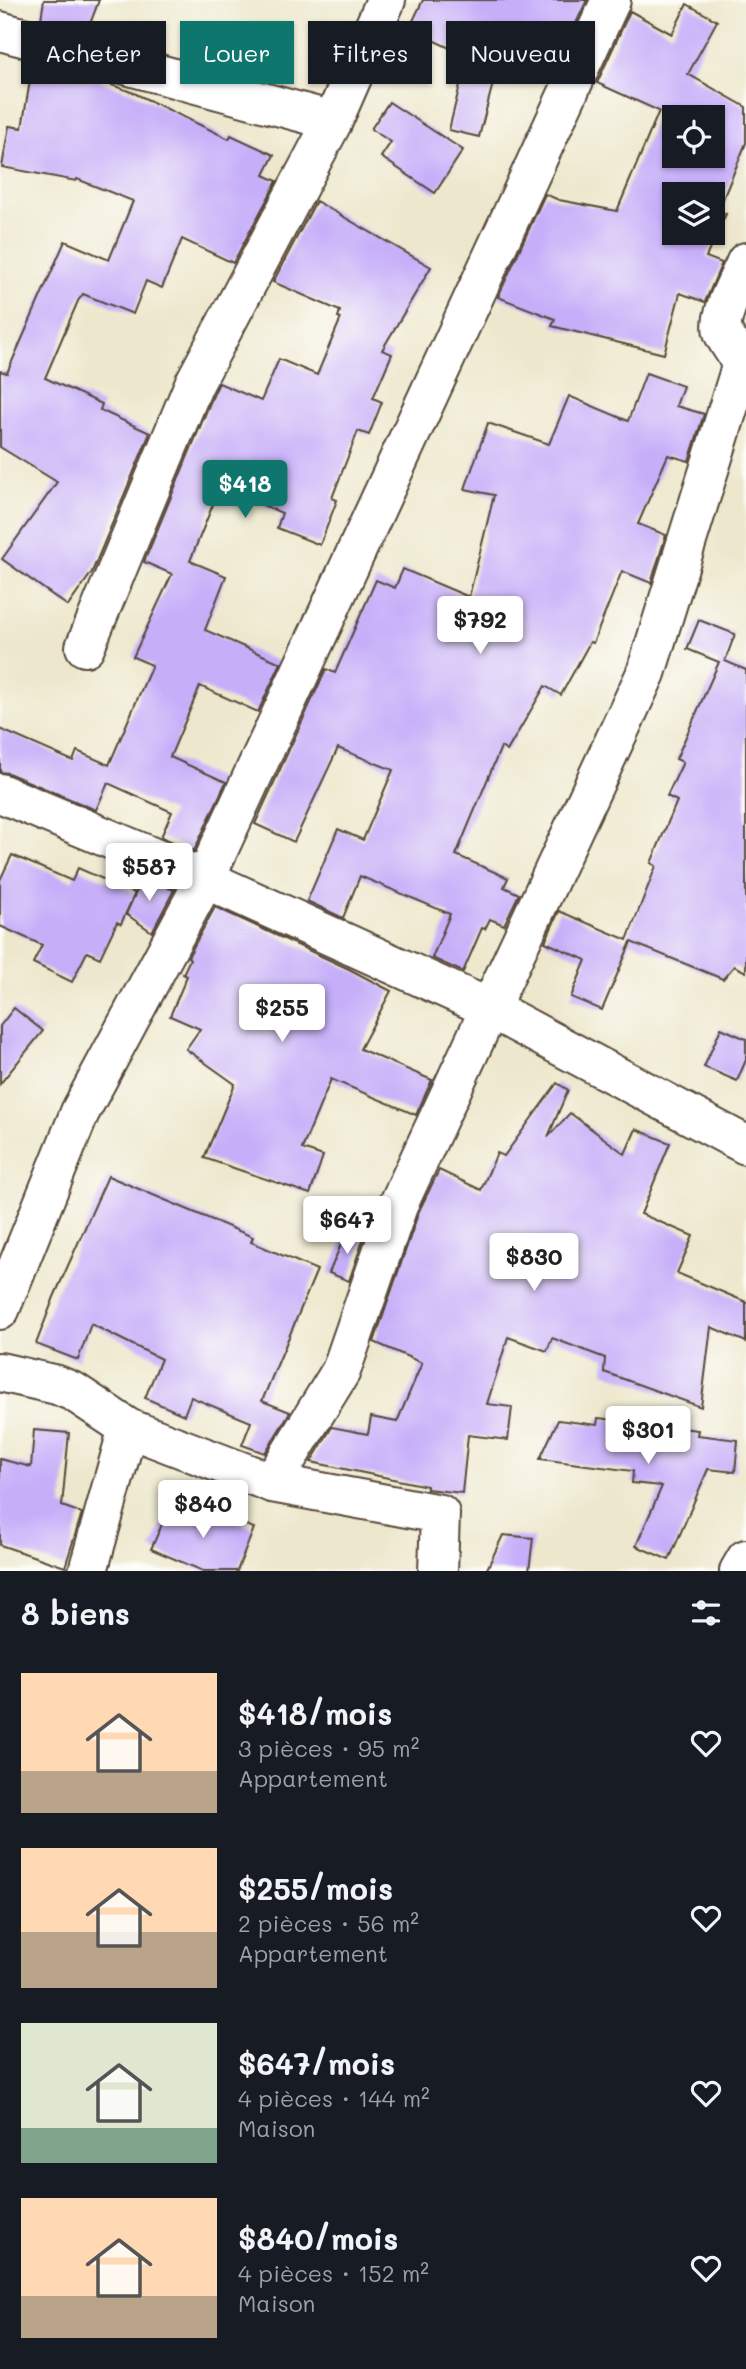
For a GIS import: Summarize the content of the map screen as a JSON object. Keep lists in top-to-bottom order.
{
  "page": {
    "chip": [
      "Acheter",
      "Louer",
      "Filtres",
      "Nouveau"
    ],
    "price": [
      "$418",
      "$792",
      "$587",
      "$255",
      "$647",
      "$830",
      "$301",
      "$840"
    ],
    "heading": "8 biens",
    "list": [
      {
        "name": "$418/mois",
        "note": "3 pièces · 95 m² · Appartement"
      },
      {
        "name": "$255/mois",
        "note": "2 pièces · 56 m² · Appartement"
      },
      {
        "name": "$647/mois",
        "note": "4 pièces · 144 m² · Maison"
      },
      {
        "name": "$840/mois",
        "note": "4 pièces · 152 m² · Maison"
      }
    ]
  }
}
